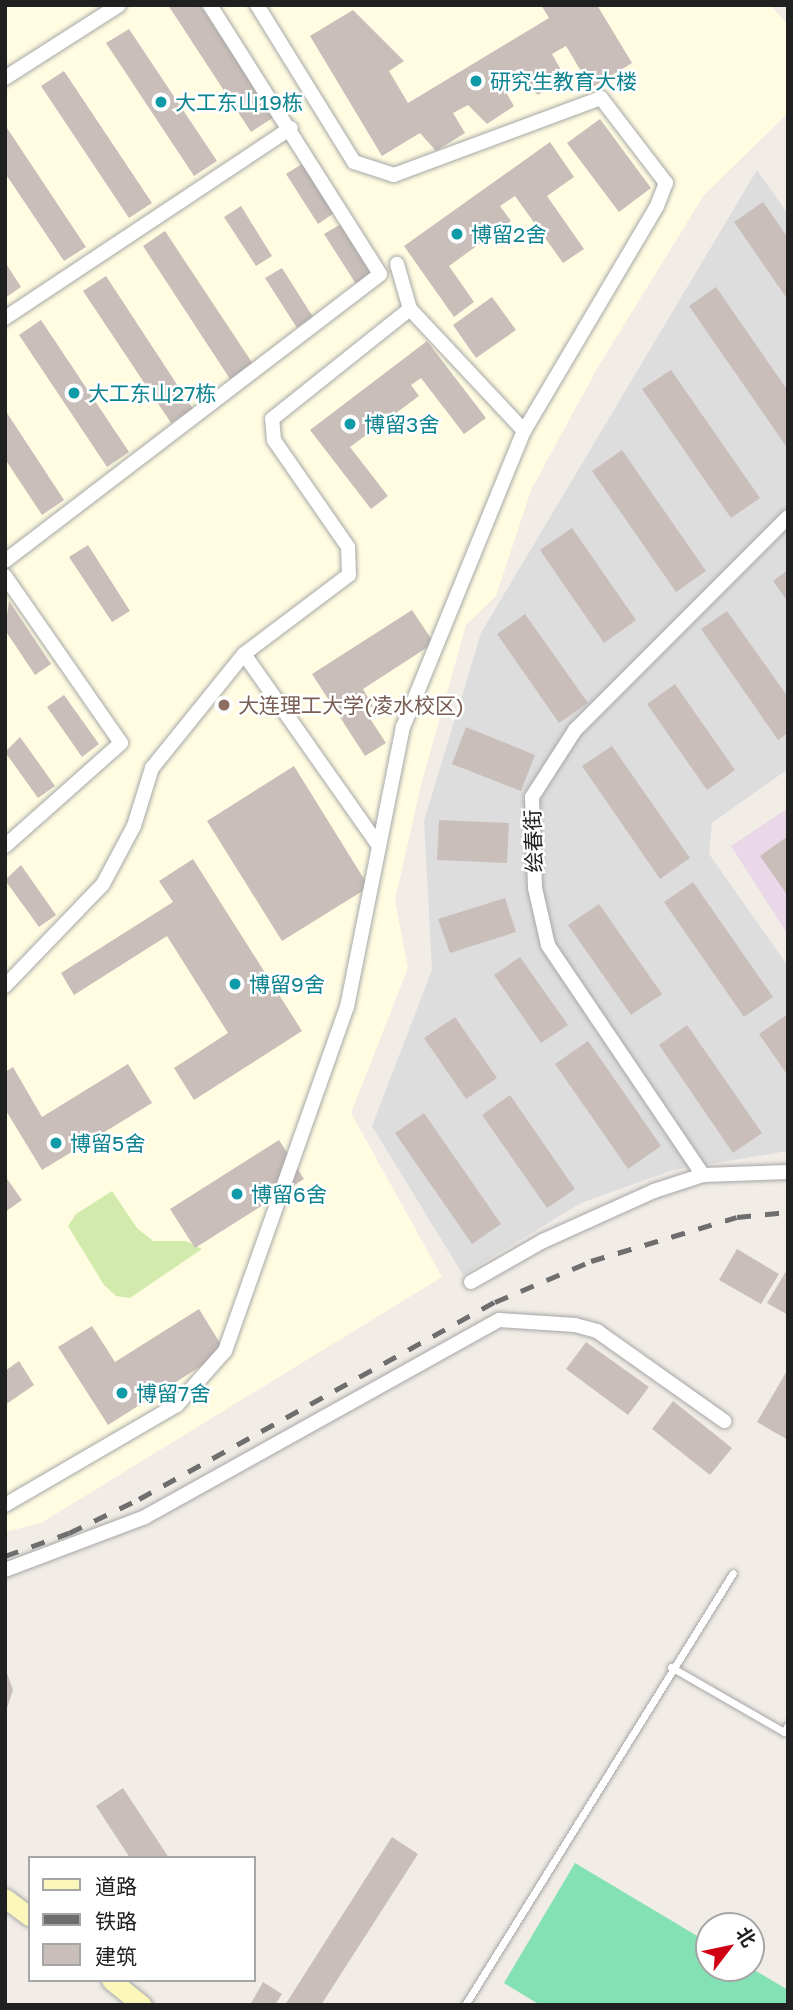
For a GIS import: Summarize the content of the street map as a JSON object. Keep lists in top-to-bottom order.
{
  "streets": {
    "street": ["绘春街"]
  },
  "places": [
    "研究生教育大楼",
    "大工东山19栋",
    "博留2舍",
    "大工东山27栋",
    "博留3舍",
    "大连理工大学(凌水校区)",
    "博留9舍",
    "博留5舍",
    "博留6舍",
    "博留7舍"
  ],
  "legend": ["道路", "铁路", "建筑"],
  "north": "top right"
}
